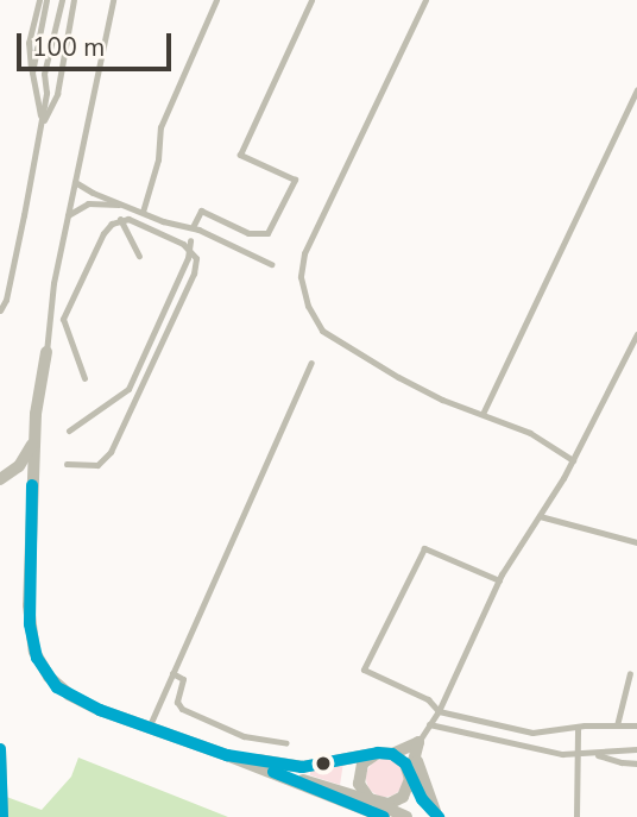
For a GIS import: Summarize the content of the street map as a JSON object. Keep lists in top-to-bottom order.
{
  "scale_bar": "100 m"
}
